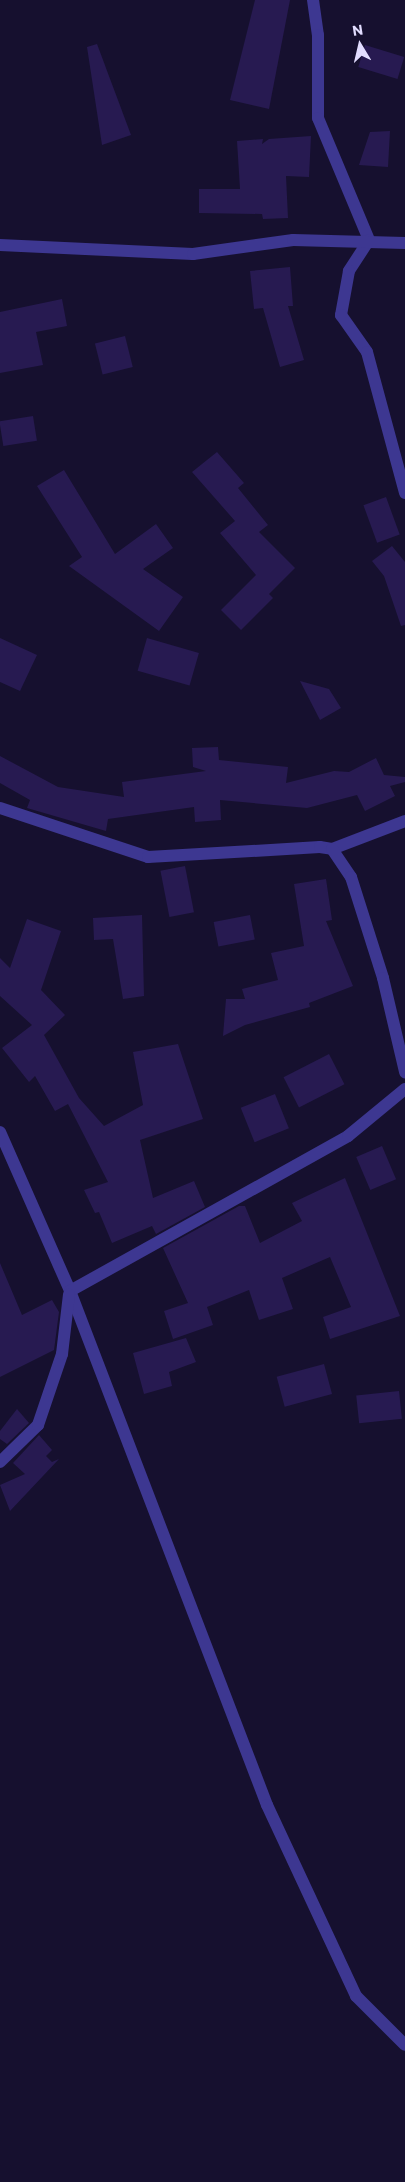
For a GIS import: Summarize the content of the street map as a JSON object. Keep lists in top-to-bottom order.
{
  "north": "top"
}
